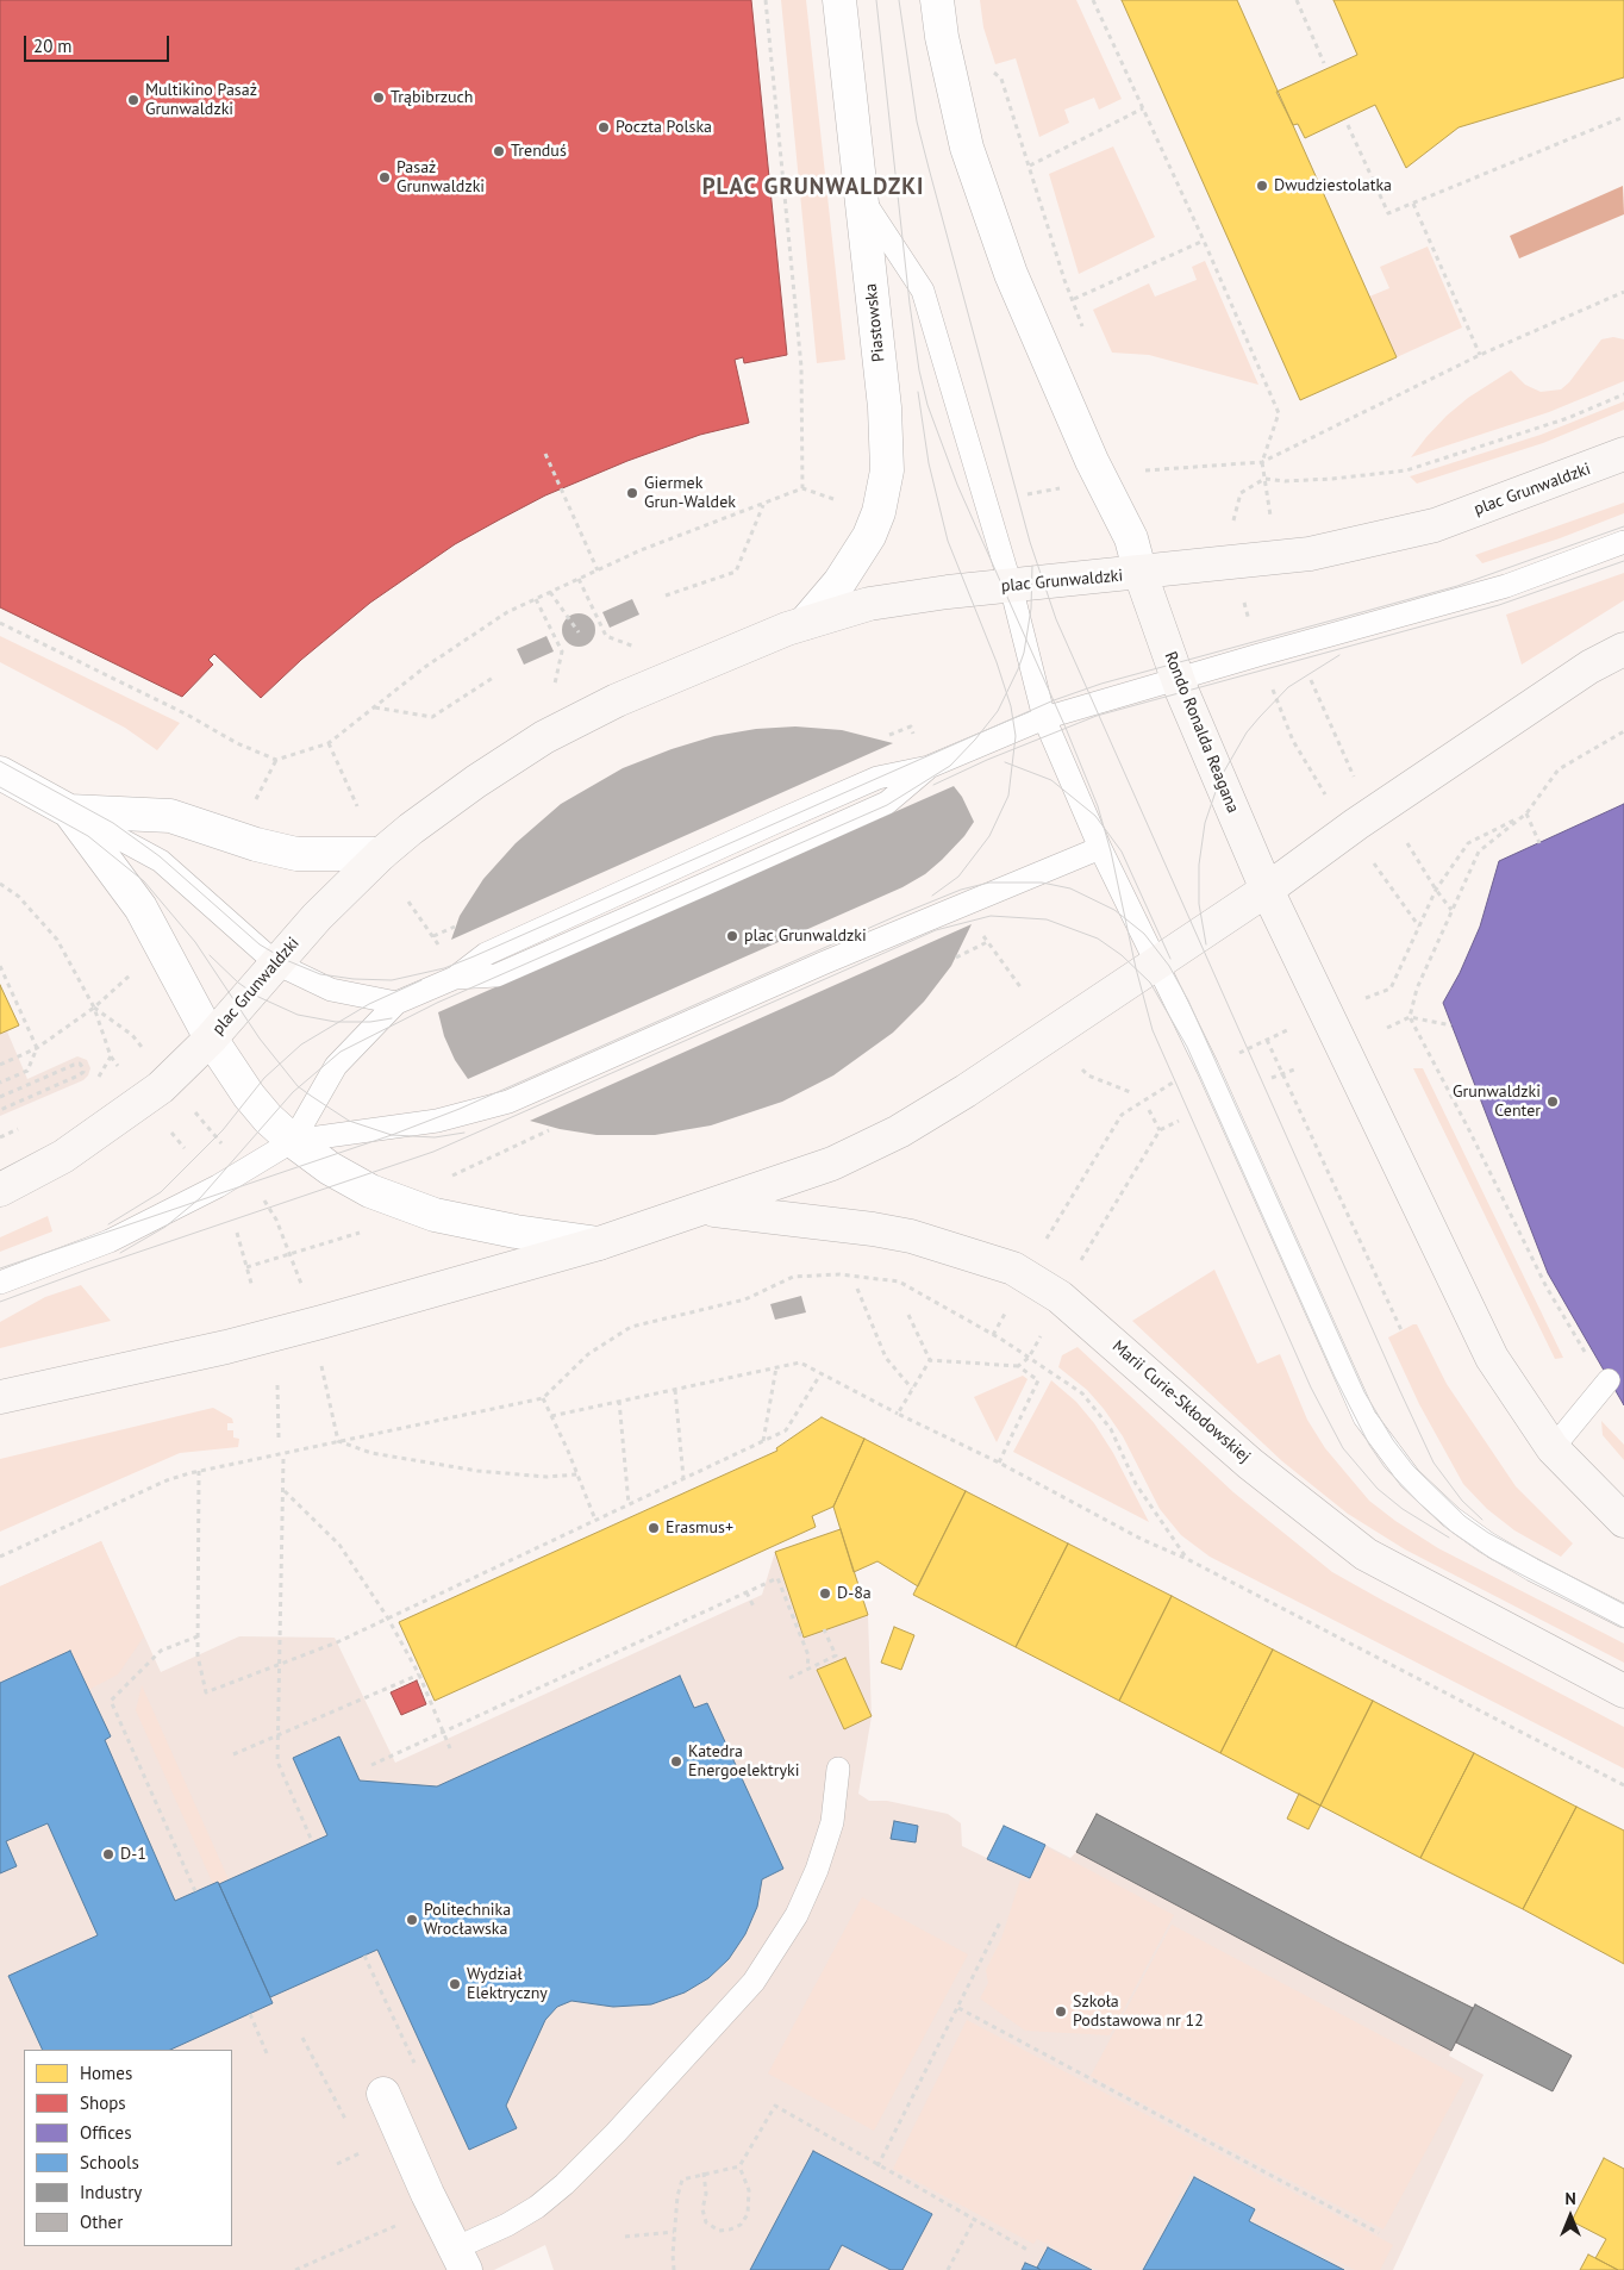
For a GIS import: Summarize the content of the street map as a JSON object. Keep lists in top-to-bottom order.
{
  "streets": {
    "main road": ["plac Grunwaldzki", "Rondo Ronalda Reagana", "Marii Curie-Skłodowskiej"],
    "street": ["Piastowska"]
  },
  "crossings": [
    ["Piastowska", "plac Grunwaldzki"],
    ["plac Grunwaldzki", "Rondo Ronalda Reagana"]
  ],
  "districts": ["PLAC GRUNWALDZKI"],
  "places": [
    "Trąbibrzuch",
    "Multikino Pasaż Grunwaldzki",
    "Poczta Polska",
    "Trenduś",
    "Pasaż Grunwaldzki",
    "Dwudziestolatka",
    "Giermek Grun-Waldek",
    "plac Grunwaldzki",
    "Grunwaldzki Center",
    "Erasmus+",
    "D-8a",
    "Katedra Energoelektryki",
    "D-1",
    "Politechnika Wrocławska",
    "Wydział Elektryczny",
    "Szkoła Podstawowa nr 12"
  ],
  "legend": [
    "Homes",
    "Shops",
    "Offices",
    "Schools",
    "Industry",
    "Other"
  ],
  "scale_bar": "20 m",
  "north": "top"
}
